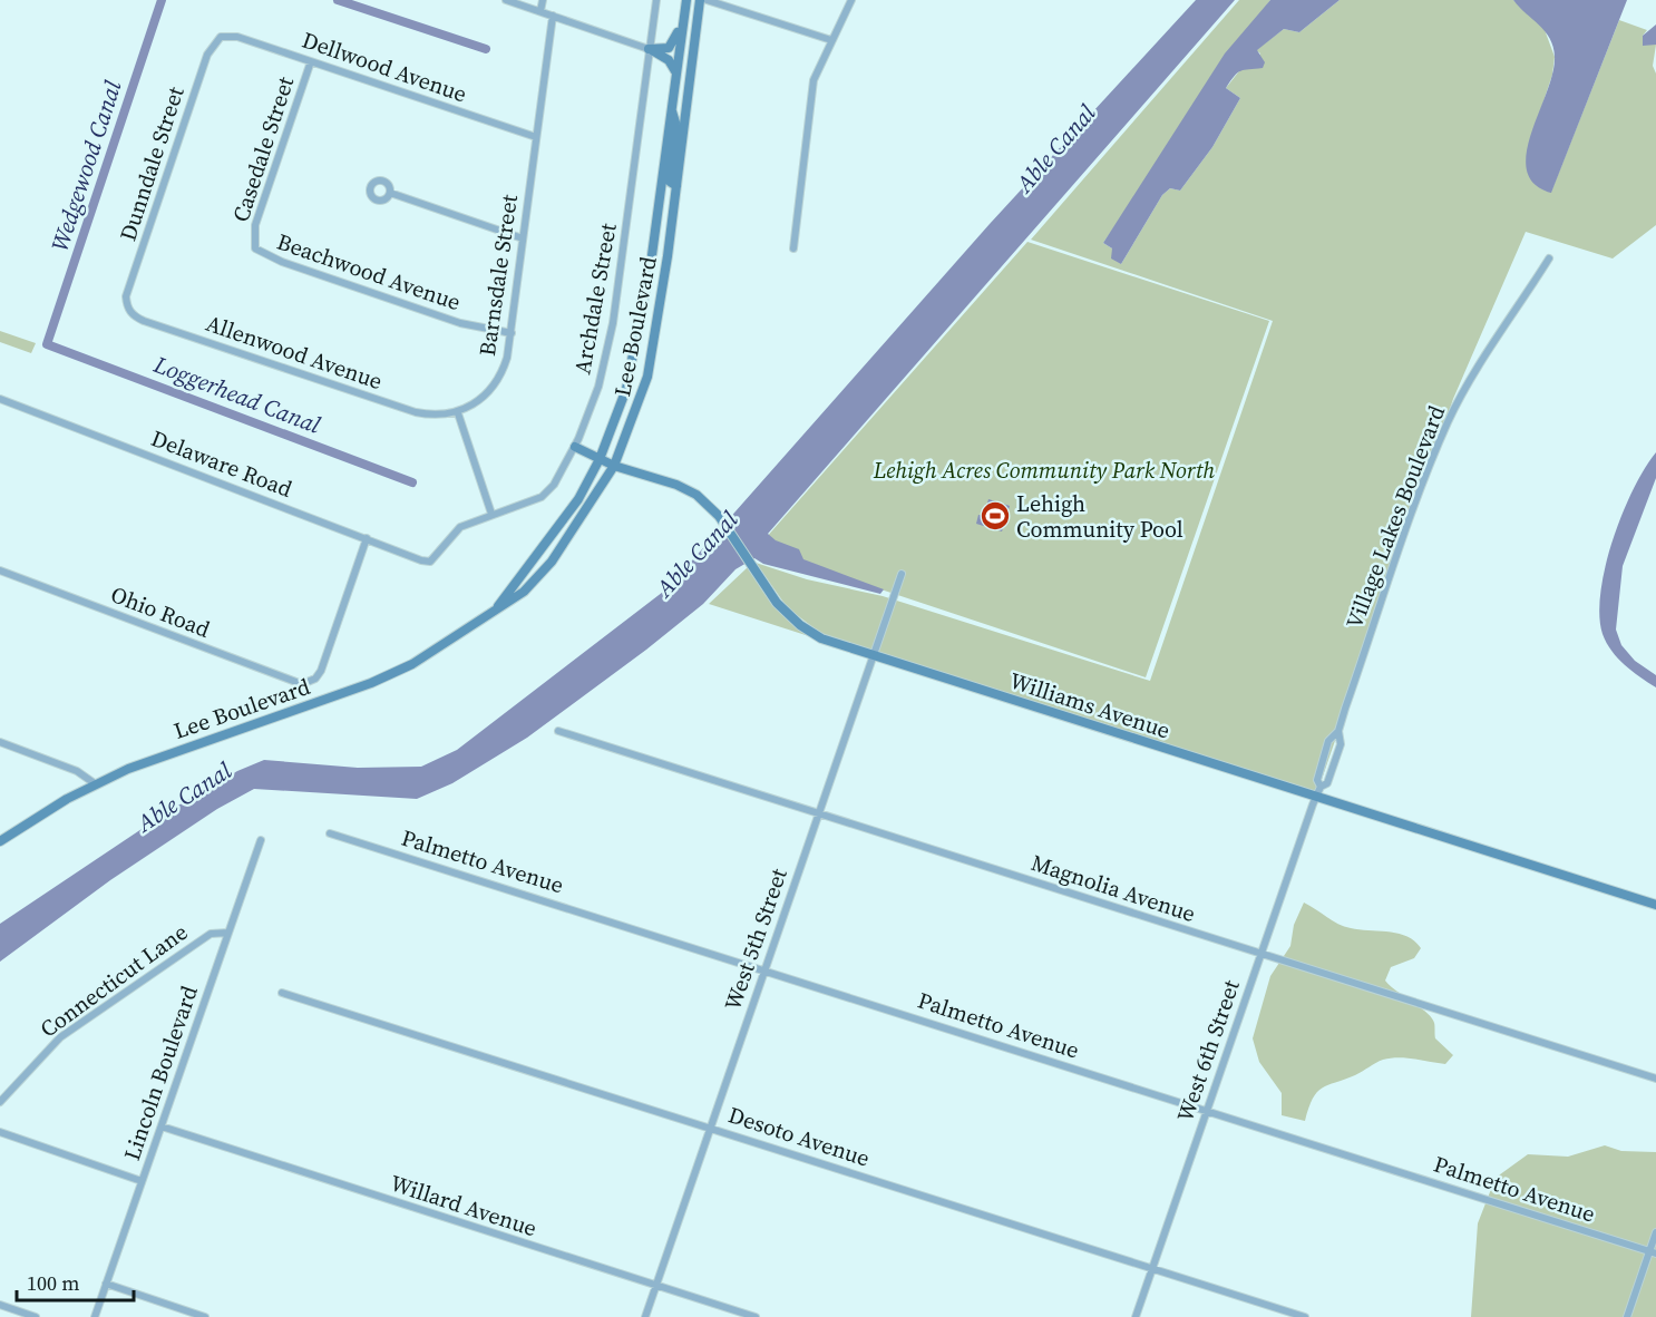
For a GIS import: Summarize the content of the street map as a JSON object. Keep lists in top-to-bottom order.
{
  "streets": {
    "main road": ["Lee Boulevard", "Williams Avenue"],
    "street": [
      "Dellwood Avenue",
      "Casedale Street",
      "Dunndale Street",
      "Beachwood Avenue",
      "Barnsdale Street",
      "Archdale Street",
      "Allenwood Avenue",
      "Delaware Road",
      "Village Lakes Boulevard",
      "Ohio Road",
      "Palmetto Avenue",
      "Magnolia Avenue",
      "West 5th Street",
      "Connecticut Lane",
      "West 6th Street",
      "Lincoln Boulevard",
      "Desoto Avenue",
      "Willard Avenue"
    ]
  },
  "crossings": [
    ["Dellwood Avenue", "Casedale Street"],
    ["Dellwood Avenue", "Dunndale Street"],
    ["Dellwood Avenue", "Barnsdale Street"],
    ["Casedale Street", "Beachwood Avenue"],
    ["Dunndale Street", "Allenwood Avenue"],
    ["Beachwood Avenue", "Barnsdale Street"],
    ["Barnsdale Street", "Allenwood Avenue"],
    ["Archdale Street", "Delaware Road"],
    ["Archdale Street", "Williams Avenue"],
    ["Lee Boulevard", "Williams Avenue"],
    ["Delaware Road", "Ohio Road"],
    ["Village Lakes Boulevard", "Williams Avenue"],
    ["Village Lakes Boulevard", "West 6th Street"],
    ["Williams Avenue", "West 5th Street"],
    ["Williams Avenue", "West 6th Street"],
    ["Palmetto Avenue", "West 5th Street"],
    ["Palmetto Avenue", "West 6th Street"],
    ["Magnolia Avenue", "West 5th Street"],
    ["Magnolia Avenue", "West 6th Street"],
    ["West 5th Street", "Desoto Avenue"],
    ["West 5th Street", "Willard Avenue"],
    ["Connecticut Lane", "Lincoln Boulevard"],
    ["West 6th Street", "Desoto Avenue"],
    ["Lincoln Boulevard", "Willard Avenue"]
  ],
  "water": ["Able Canal", "Wedgewood Canal", "Loggerhead Canal"],
  "parks": ["Lehigh Acres Community Park North"],
  "places": {
    "sports": ["Lehigh Community Pool"]
  },
  "scale_bar": "100 m"
}
